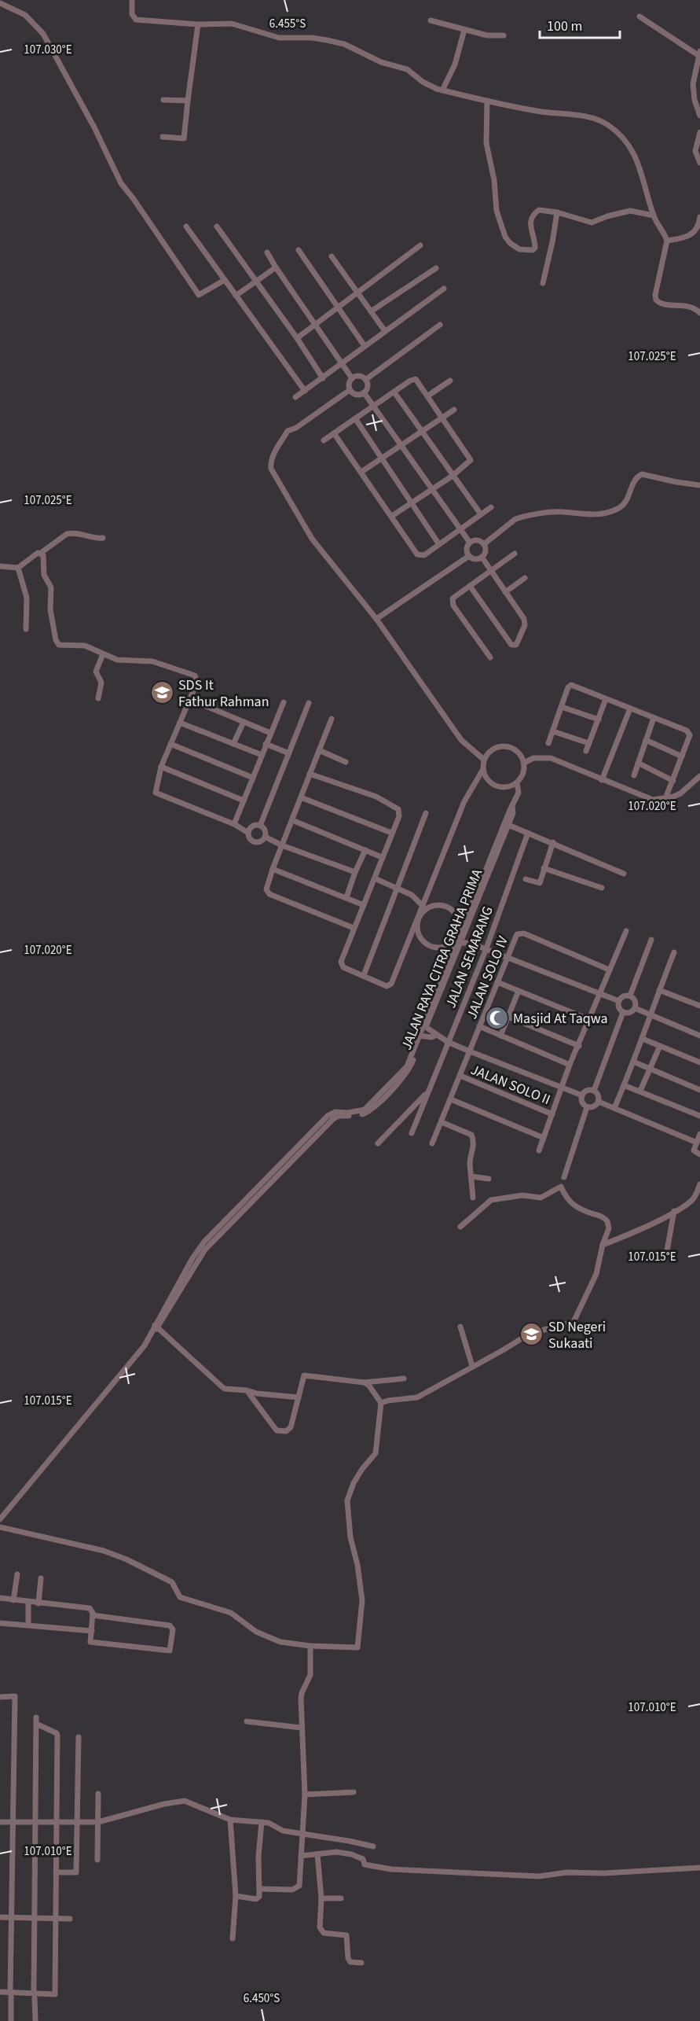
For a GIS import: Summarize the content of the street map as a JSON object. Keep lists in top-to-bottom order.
{
  "streets": {
    "street": [
      "JALAN SEMARANG",
      "JALAN RAYA CITRA GRAHA PRIMA",
      "JALAN SOLO IV",
      "JALAN SOLO II"
    ]
  },
  "crossings": [
    ["JALAN SOLO IV", "JALAN SOLO II"]
  ],
  "places": {
    "school or university": ["SDS It Fathur Rahman", "SD Negeri Sukaati"],
    "mosque": ["Masjid At Taqwa"]
  },
  "scale_bar": "100 m",
  "coordinates": [
    "6.455°S",
    "107.030°E",
    "107.025°E",
    "107.020°E",
    "107.015°E",
    "107.010°E",
    "6.450°S"
  ]
}
